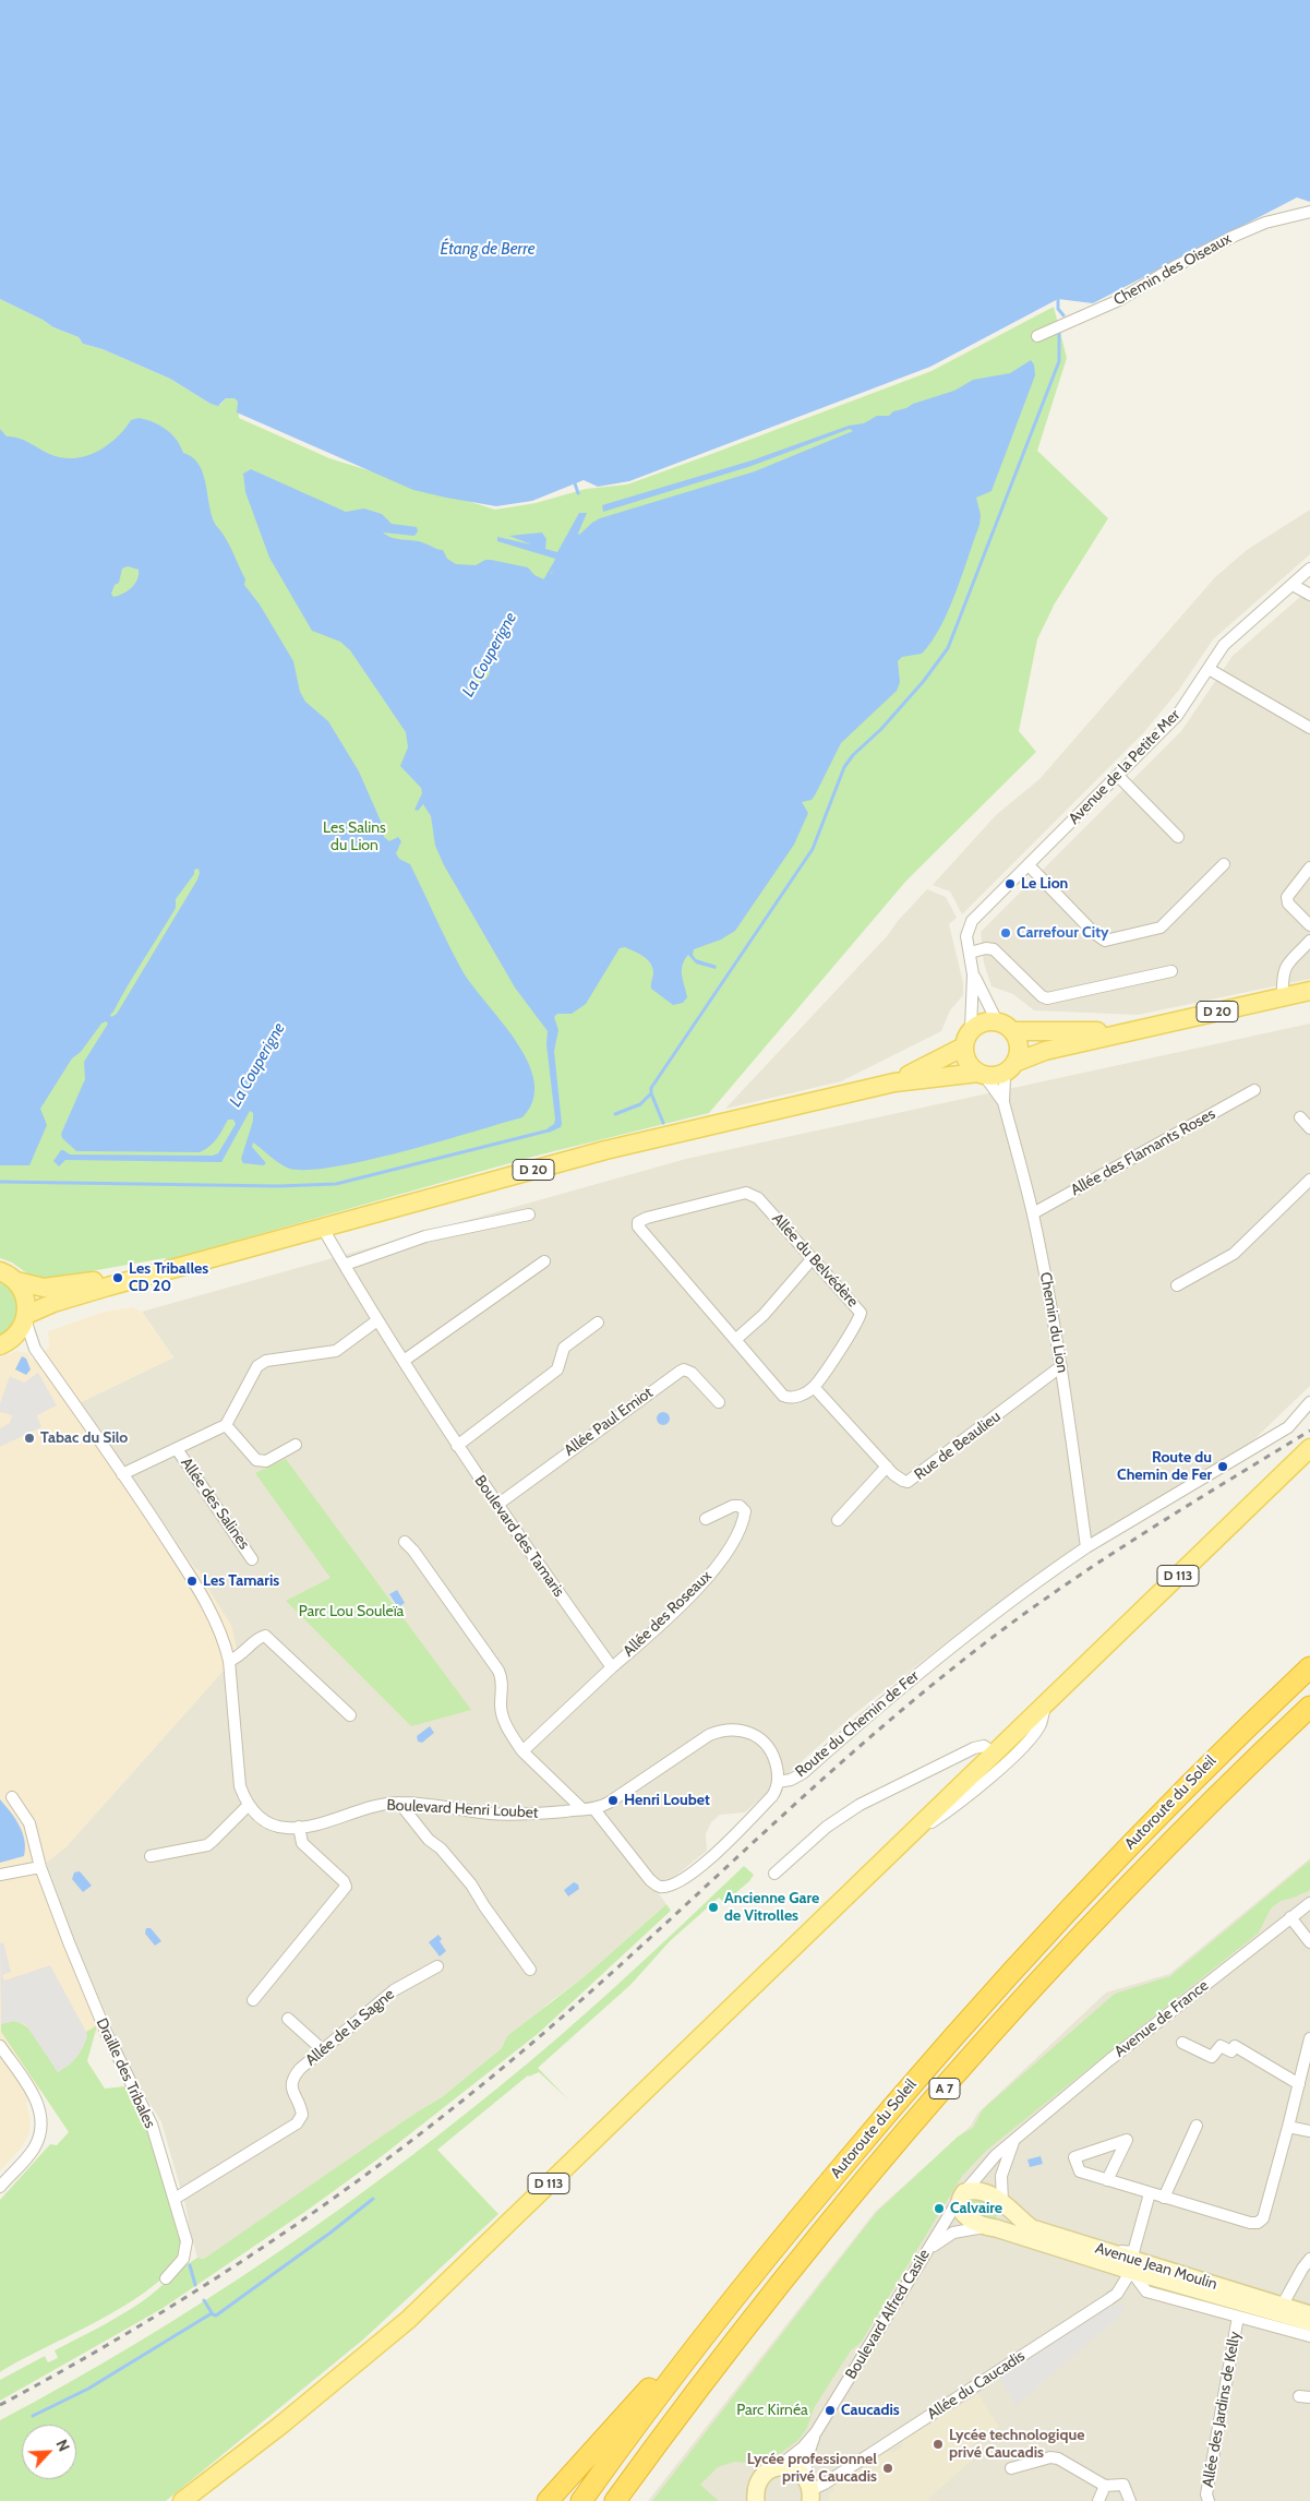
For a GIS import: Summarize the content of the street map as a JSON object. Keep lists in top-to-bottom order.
{
  "streets": {
    "highway": ["Autoroute du Soleil", "A 7"],
    "main road": ["D 20", "D 113"],
    "street": [
      "Chemin des Oiseaux",
      "Avenue de la Petite Mer",
      "Allée des Flamants Roses",
      "Allée du Belvédère",
      "Chemin du Lion",
      "Allée Paul Emiot",
      "Rue de Beaulieu",
      "Allée des Salines",
      "Boulevard des Tamaris",
      "Allée des Roseaux",
      "Route du Chemin de Fer",
      "Boulevard Henri Loubet",
      "Avenue de France",
      "Allée de la Sagne",
      "Draille des Tribales",
      "Avenue Jean Moulin",
      "Boulevard Alfred Casile",
      "Allée du Caucadis",
      "Allée des Jardins de Kelly"
    ]
  },
  "crossings": [
    ["Avenue de la Petite Mer", "D 20"],
    ["Avenue de la Petite Mer", "Chemin du Lion"],
    ["D 20", "Chemin du Lion"],
    ["D 20", "Boulevard des Tamaris"],
    ["D 20", "Boulevard Henri Loubet"],
    ["Allée des Flamants Roses", "Chemin du Lion"],
    ["Allée du Belvédère", "Rue de Beaulieu"],
    ["Chemin du Lion", "Rue de Beaulieu"],
    ["Chemin du Lion", "Route du Chemin de Fer"],
    ["Allée Paul Emiot", "Boulevard des Tamaris"],
    ["Boulevard des Tamaris", "Allée des Roseaux"],
    ["Route du Chemin de Fer", "Boulevard Henri Loubet"],
    ["Avenue de France", "Avenue Jean Moulin"],
    ["Avenue de France", "Boulevard Alfred Casile"],
    ["Allée de la Sagne", "Draille des Tribales"],
    ["Avenue Jean Moulin", "Boulevard Alfred Casile"],
    ["Avenue Jean Moulin", "Allée du Caucadis"],
    ["Avenue Jean Moulin", "Allée des Jardins de Kelly"]
  ],
  "water": ["Étang de Berre", "La Couperigne"],
  "parks": ["Les Salins du Lion", "Parc Lou Souleïa", "Parc Kirnéa"],
  "places": [
    "Le Lion",
    "Carrefour City",
    "Les Triballes CD 20",
    "Tabac du Silo",
    "Route du Chemin de Fer",
    "Les Tamaris",
    "Henri Loubet",
    "Ancienne Gare de Vitrolles",
    "Calvaire",
    "Caucadis",
    "Lycée technologique privé Caucadis",
    "Lycée professionnel privé Caucadis"
  ],
  "north": "top right"
}
